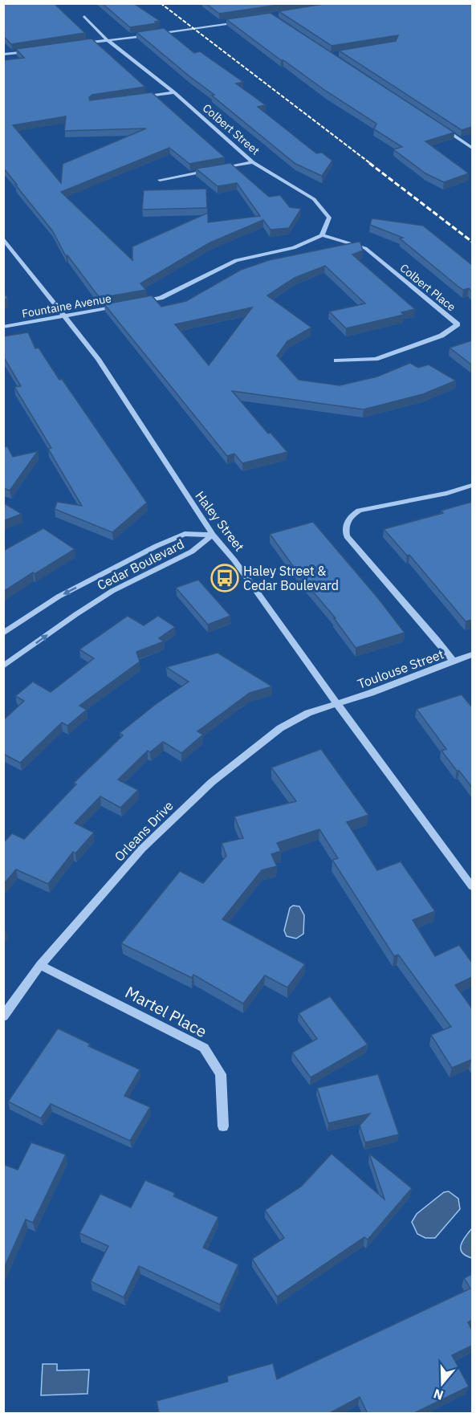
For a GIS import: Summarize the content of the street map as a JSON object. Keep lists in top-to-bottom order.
{
  "streets": {
    "street": [
      "Colbert Street",
      "Colbert Place",
      "Fountaine Avenue",
      "Haley Street",
      "Cedar Boulevard",
      "Toulouse Street",
      "Orleans Drive",
      "Martel Place"
    ]
  },
  "crossings": [
    ["Colbert Street", "Colbert Place"],
    ["Fountaine Avenue", "Haley Street"],
    ["Haley Street", "Cedar Boulevard"],
    ["Haley Street", "Toulouse Street"],
    ["Haley Street", "Orleans Drive"],
    ["Toulouse Street", "Orleans Drive"],
    ["Orleans Drive", "Martel Place"]
  ],
  "places": {
    "bus stop": ["Haley Street & Cedar Boulevard"]
  },
  "north": "bottom"
}
